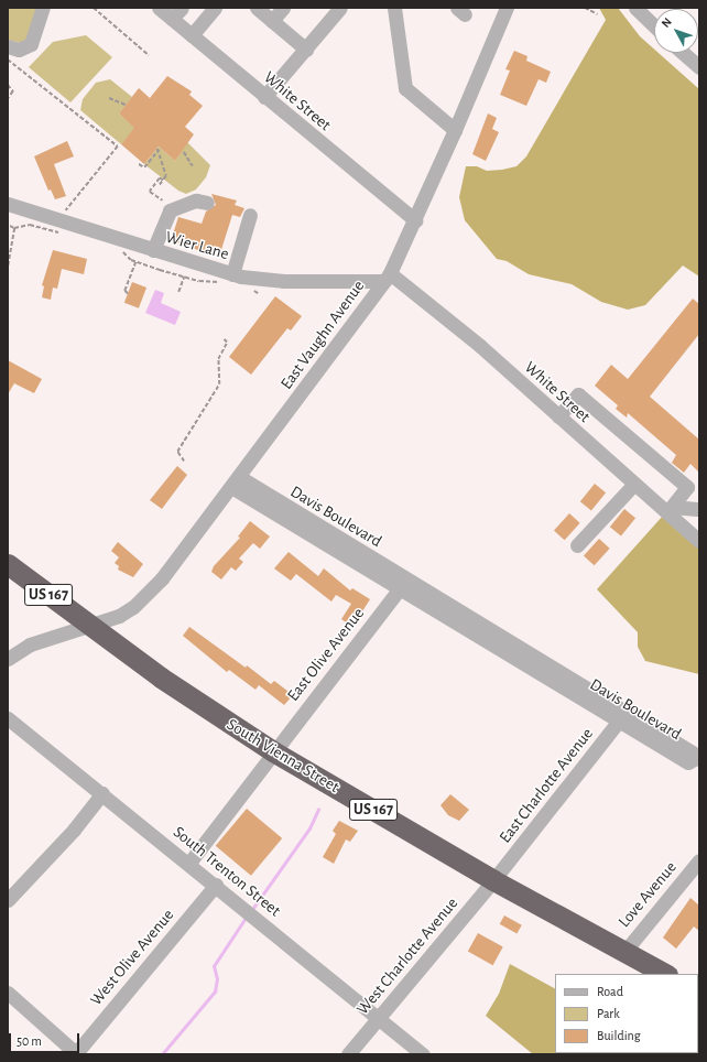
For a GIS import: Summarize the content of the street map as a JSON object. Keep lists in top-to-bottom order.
{
  "streets": {
    "highway": ["US 167", "South Vienna Street"],
    "street": [
      "White Street",
      "Wier Lane",
      "East Vaughn Avenue",
      "Davis Boulevard",
      "East Olive Avenue",
      "East Charlotte Avenue",
      "South Trenton Street",
      "Love Avenue",
      "West Charlotte Avenue",
      "West Olive Avenue"
    ]
  },
  "crossings": [
    ["White Street", "Wier Lane"],
    ["White Street", "East Vaughn Avenue"],
    ["Wier Lane", "East Vaughn Avenue"],
    ["East Vaughn Avenue", "Davis Boulevard"],
    ["East Vaughn Avenue", "South Vienna Street"],
    ["Davis Boulevard", "East Olive Avenue"],
    ["Davis Boulevard", "East Charlotte Avenue"],
    ["East Olive Avenue", "South Vienna Street"],
    ["South Vienna Street", "East Charlotte Avenue"],
    ["South Vienna Street", "Love Avenue"],
    ["South Vienna Street", "West Charlotte Avenue"],
    ["East Charlotte Avenue", "West Charlotte Avenue"],
    ["South Trenton Street", "West Charlotte Avenue"],
    ["South Trenton Street", "West Olive Avenue"]
  ],
  "legend": ["Road", "Park", "Building"],
  "scale_bar": "50 m",
  "north": "top left"
}
